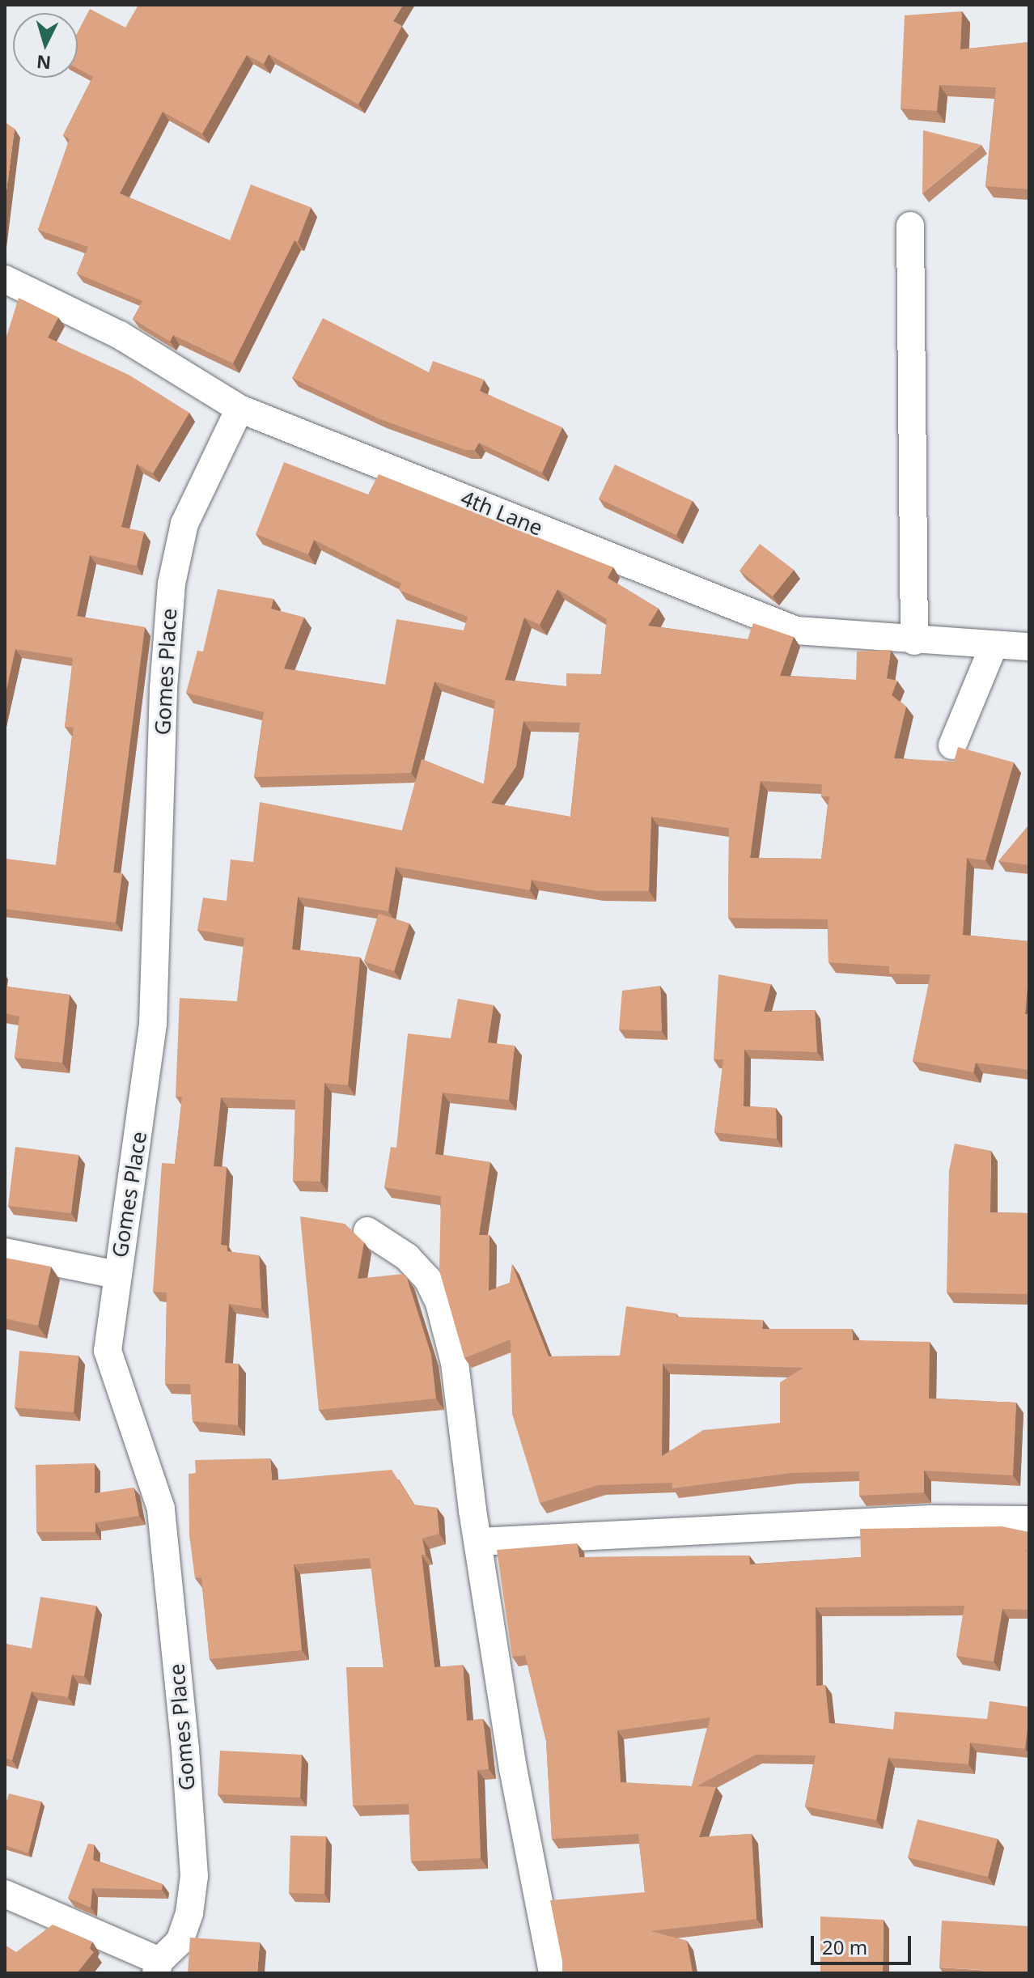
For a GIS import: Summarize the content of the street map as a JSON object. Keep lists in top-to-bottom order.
{
  "streets": {
    "street": ["4th Lane", "Gomes Place"]
  },
  "crossings": [
    ["4th Lane", "Gomes Place"]
  ],
  "scale_bar": "20 m",
  "north": "bottom"
}
